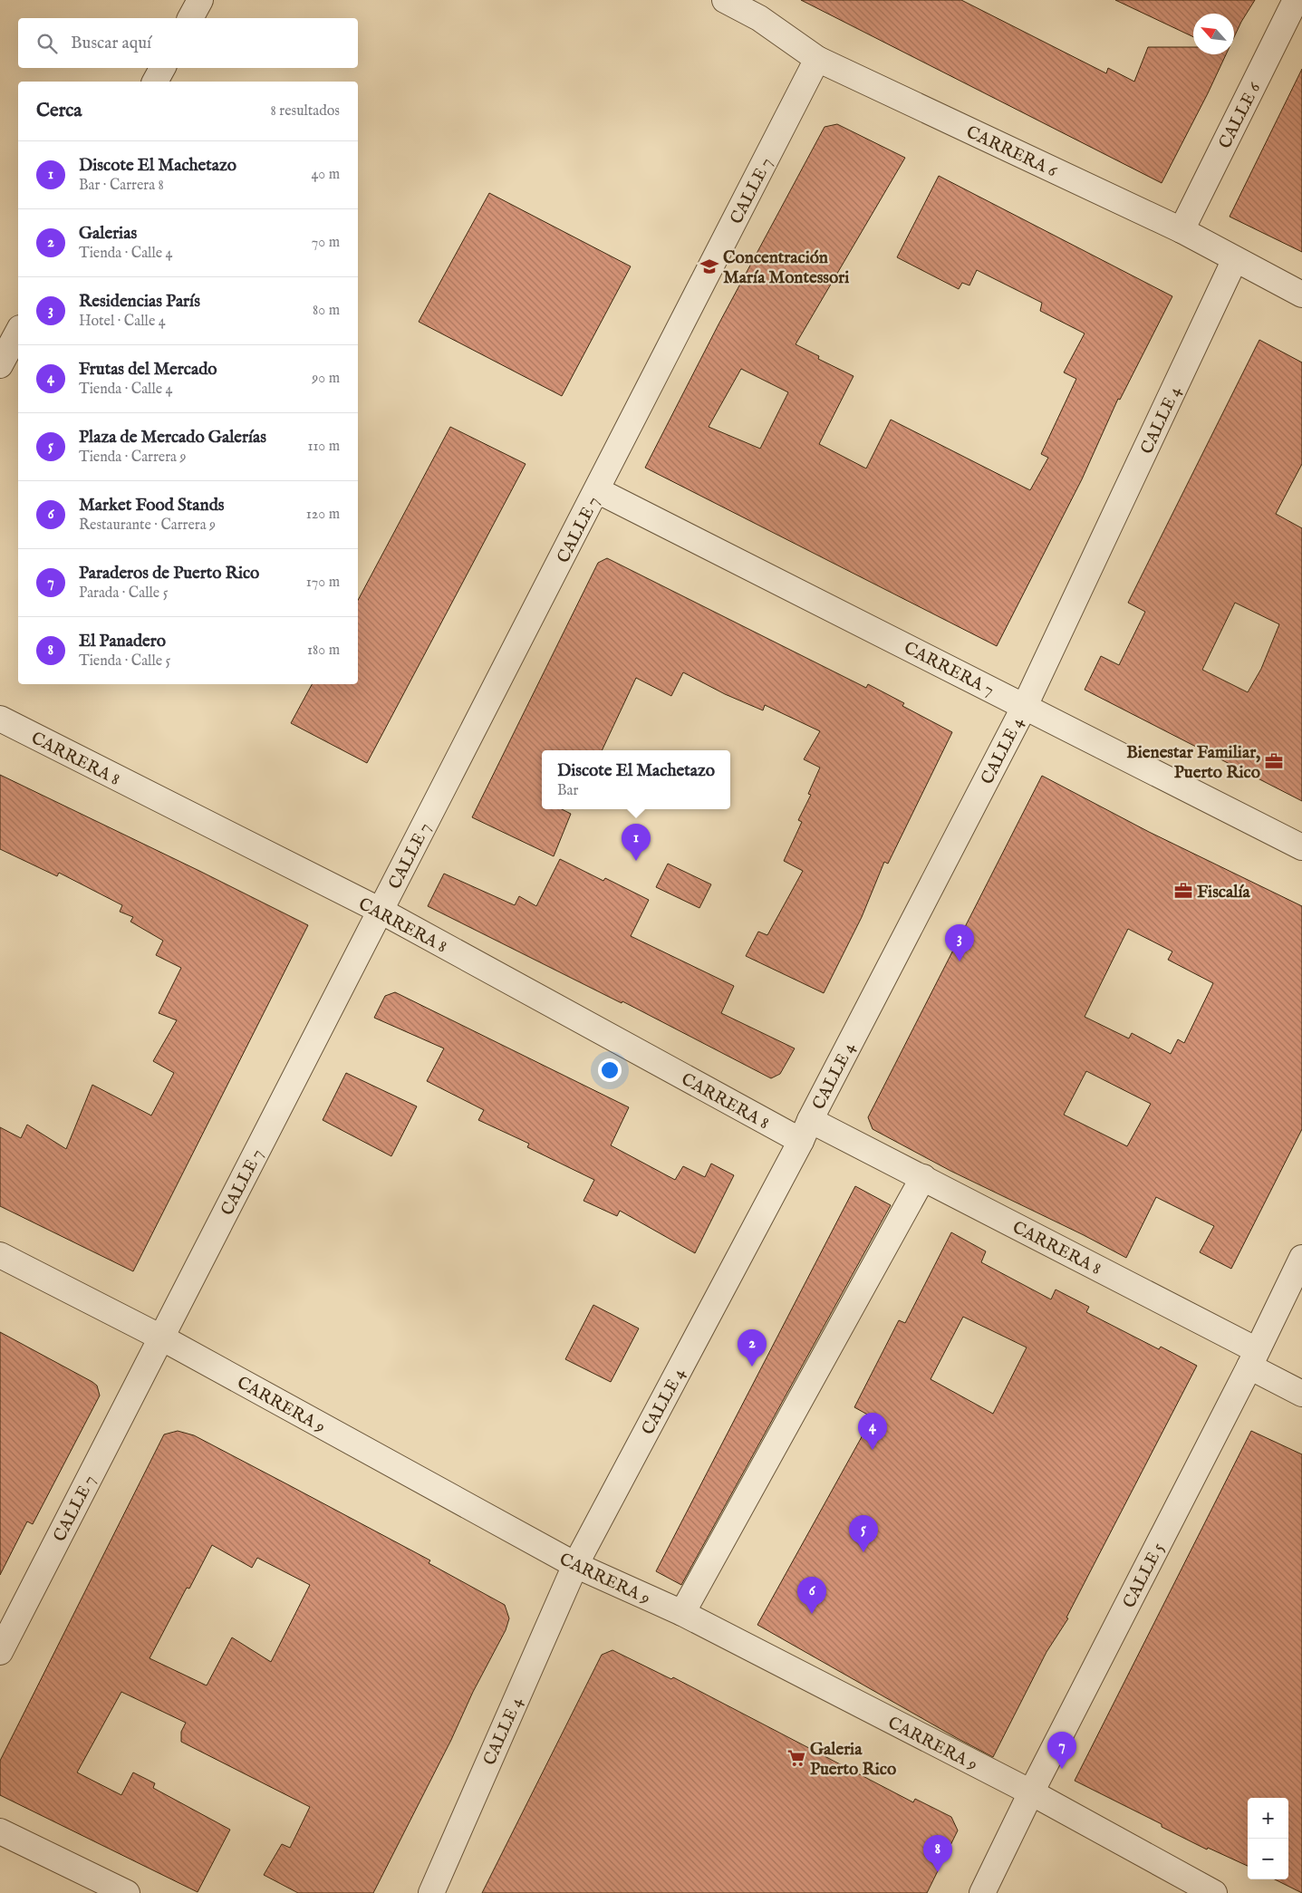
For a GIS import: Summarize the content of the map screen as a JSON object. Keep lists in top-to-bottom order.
{
  "streets": {
    "street": [
      "CALLE 6",
      "CARRERA 6",
      "CALLE 7",
      "CALLE 4",
      "CARRERA 7",
      "CARRERA 8",
      "CARRERA 9",
      "CALLE 5"
    ]
  },
  "crossings": [
    ["CALLE 6", "CARRERA 6"],
    ["CARRERA 6", "CALLE 7"],
    ["CARRERA 6", "CALLE 4"],
    ["CALLE 7", "CARRERA 7"],
    ["CALLE 7", "CARRERA 8"],
    ["CALLE 7", "CARRERA 9"],
    ["CALLE 4", "CARRERA 7"],
    ["CALLE 4", "CARRERA 8"],
    ["CALLE 4", "CARRERA 9"],
    ["CARRERA 8", "CALLE 5"],
    ["CARRERA 9", "CALLE 5"]
  ],
  "places": {
    "school or university": ["Concentración María Montessori"],
    "office": ["Bienestar Familiar, Puerto Rico", "Fiscalía"],
    "supermarket": ["Galeria Puerto Rico"]
  },
  "north": "top left",
  "page": {
    "search": "Buscar aquí",
    "heading": ["Cerca", "8 resultados"],
    "list": [
      {
        "mark": "1",
        "name": "Discote El Machetazo",
        "note": "Bar · Carrera 8",
        "value": "40 m"
      },
      {
        "mark": "2",
        "name": "Galerias",
        "note": "Tienda · Calle 4",
        "value": "70 m"
      },
      {
        "mark": "3",
        "name": "Residencias París",
        "note": "Hotel · Calle 4",
        "value": "80 m"
      },
      {
        "mark": "4",
        "name": "Frutas del Mercado",
        "note": "Tienda · Calle 4",
        "value": "90 m"
      },
      {
        "mark": "5",
        "name": "Plaza de Mercado Galerías",
        "note": "Tienda · Carrera 9",
        "value": "110 m"
      },
      {
        "mark": "6",
        "name": "Market Food Stands",
        "note": "Restaurante · Carrera 9",
        "value": "120 m"
      },
      {
        "mark": "7",
        "name": "Paraderos de Puerto Rico",
        "note": "Parada · Calle 5",
        "value": "170 m"
      },
      {
        "mark": "8",
        "name": "El Panadero",
        "note": "Tienda · Calle 5",
        "value": "180 m"
      }
    ],
    "popup": ["Discote El Machetazo", "Bar"],
    "pins": [
      "1",
      "3",
      "2",
      "4",
      "5",
      "6",
      "7",
      "8"
    ],
    "map_buttons": ["+", "−"]
  }
}
